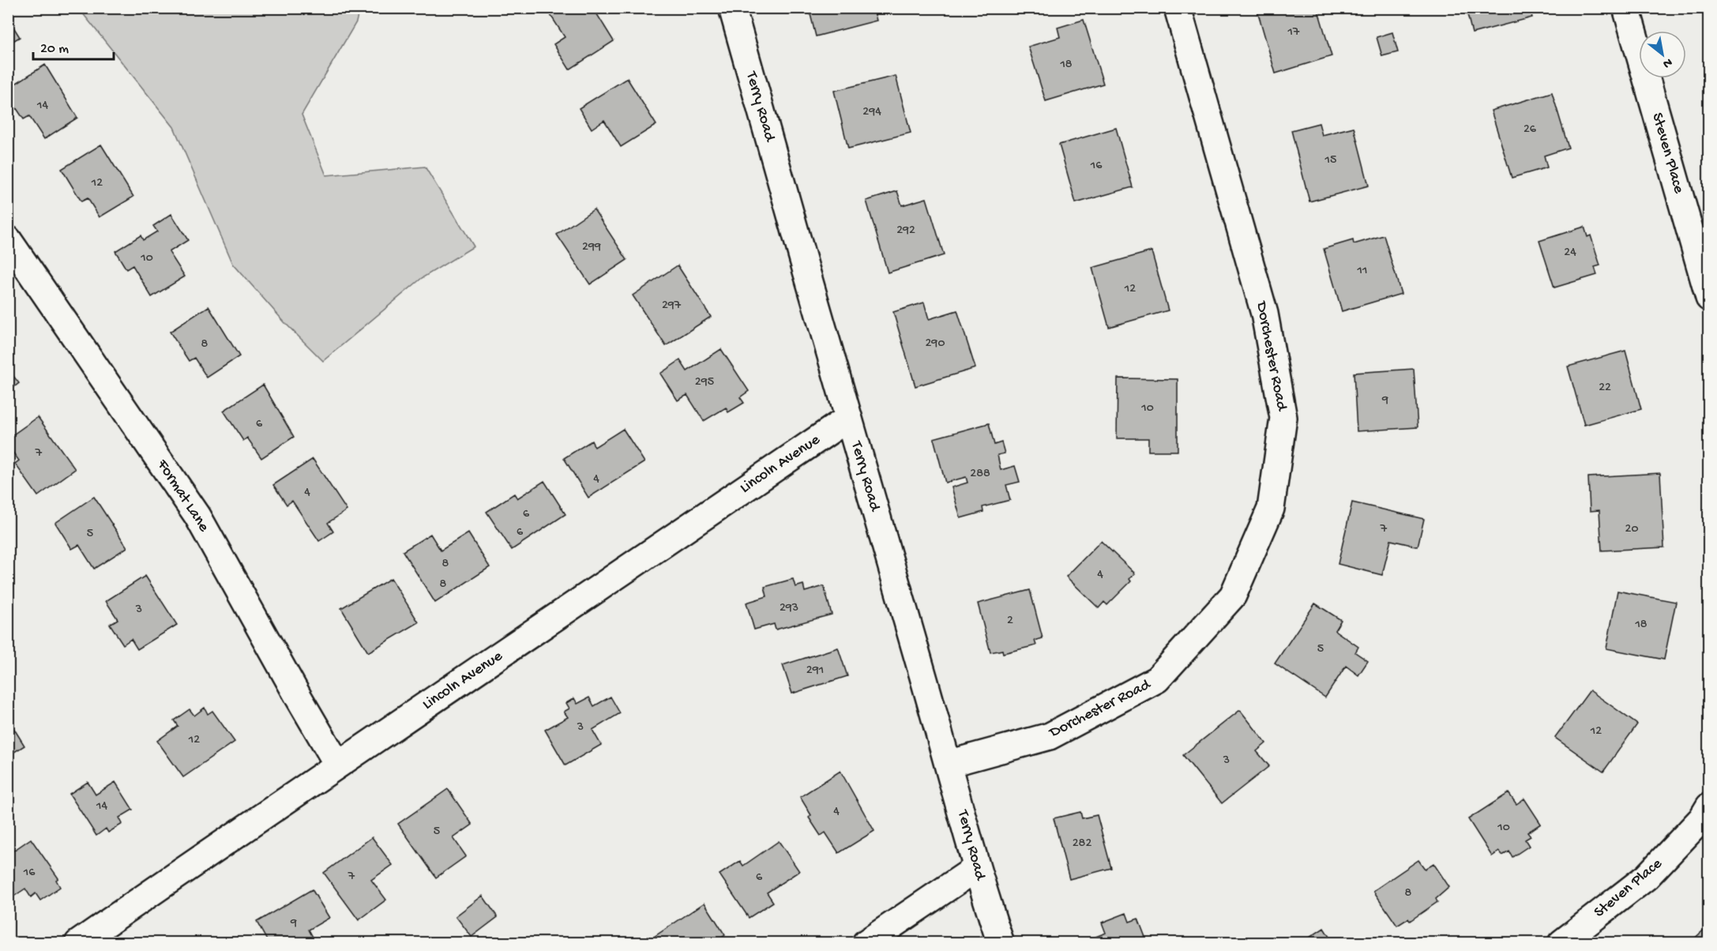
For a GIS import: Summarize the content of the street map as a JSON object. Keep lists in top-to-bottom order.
{
  "streets": {
    "street": [
      "Terry Road",
      "Steven Place",
      "Dorchester Road",
      "Lincoln Avenue",
      "Format Lane"
    ]
  },
  "crossings": [
    ["Terry Road", "Dorchester Road"],
    ["Terry Road", "Lincoln Avenue"],
    ["Lincoln Avenue", "Format Lane"]
  ],
  "house_numbers": [
    "17",
    "18",
    "14",
    "294",
    "26",
    "15",
    "16",
    "12",
    "292",
    "299",
    "24",
    "10",
    "11",
    "12",
    "297",
    "290",
    "8",
    "295",
    "22",
    "9",
    "10",
    "6",
    "7",
    "288",
    "4",
    "4",
    "6",
    "7",
    "20",
    "6",
    "5",
    "8",
    "4",
    "8",
    "293",
    "3",
    "2",
    "18",
    "5",
    "291",
    "3",
    "12",
    "12",
    "3",
    "14",
    "4",
    "10",
    "5",
    "282",
    "16",
    "7",
    "6",
    "8",
    "9"
  ],
  "scale_bar": "20 m",
  "north": "bottom right"
}
